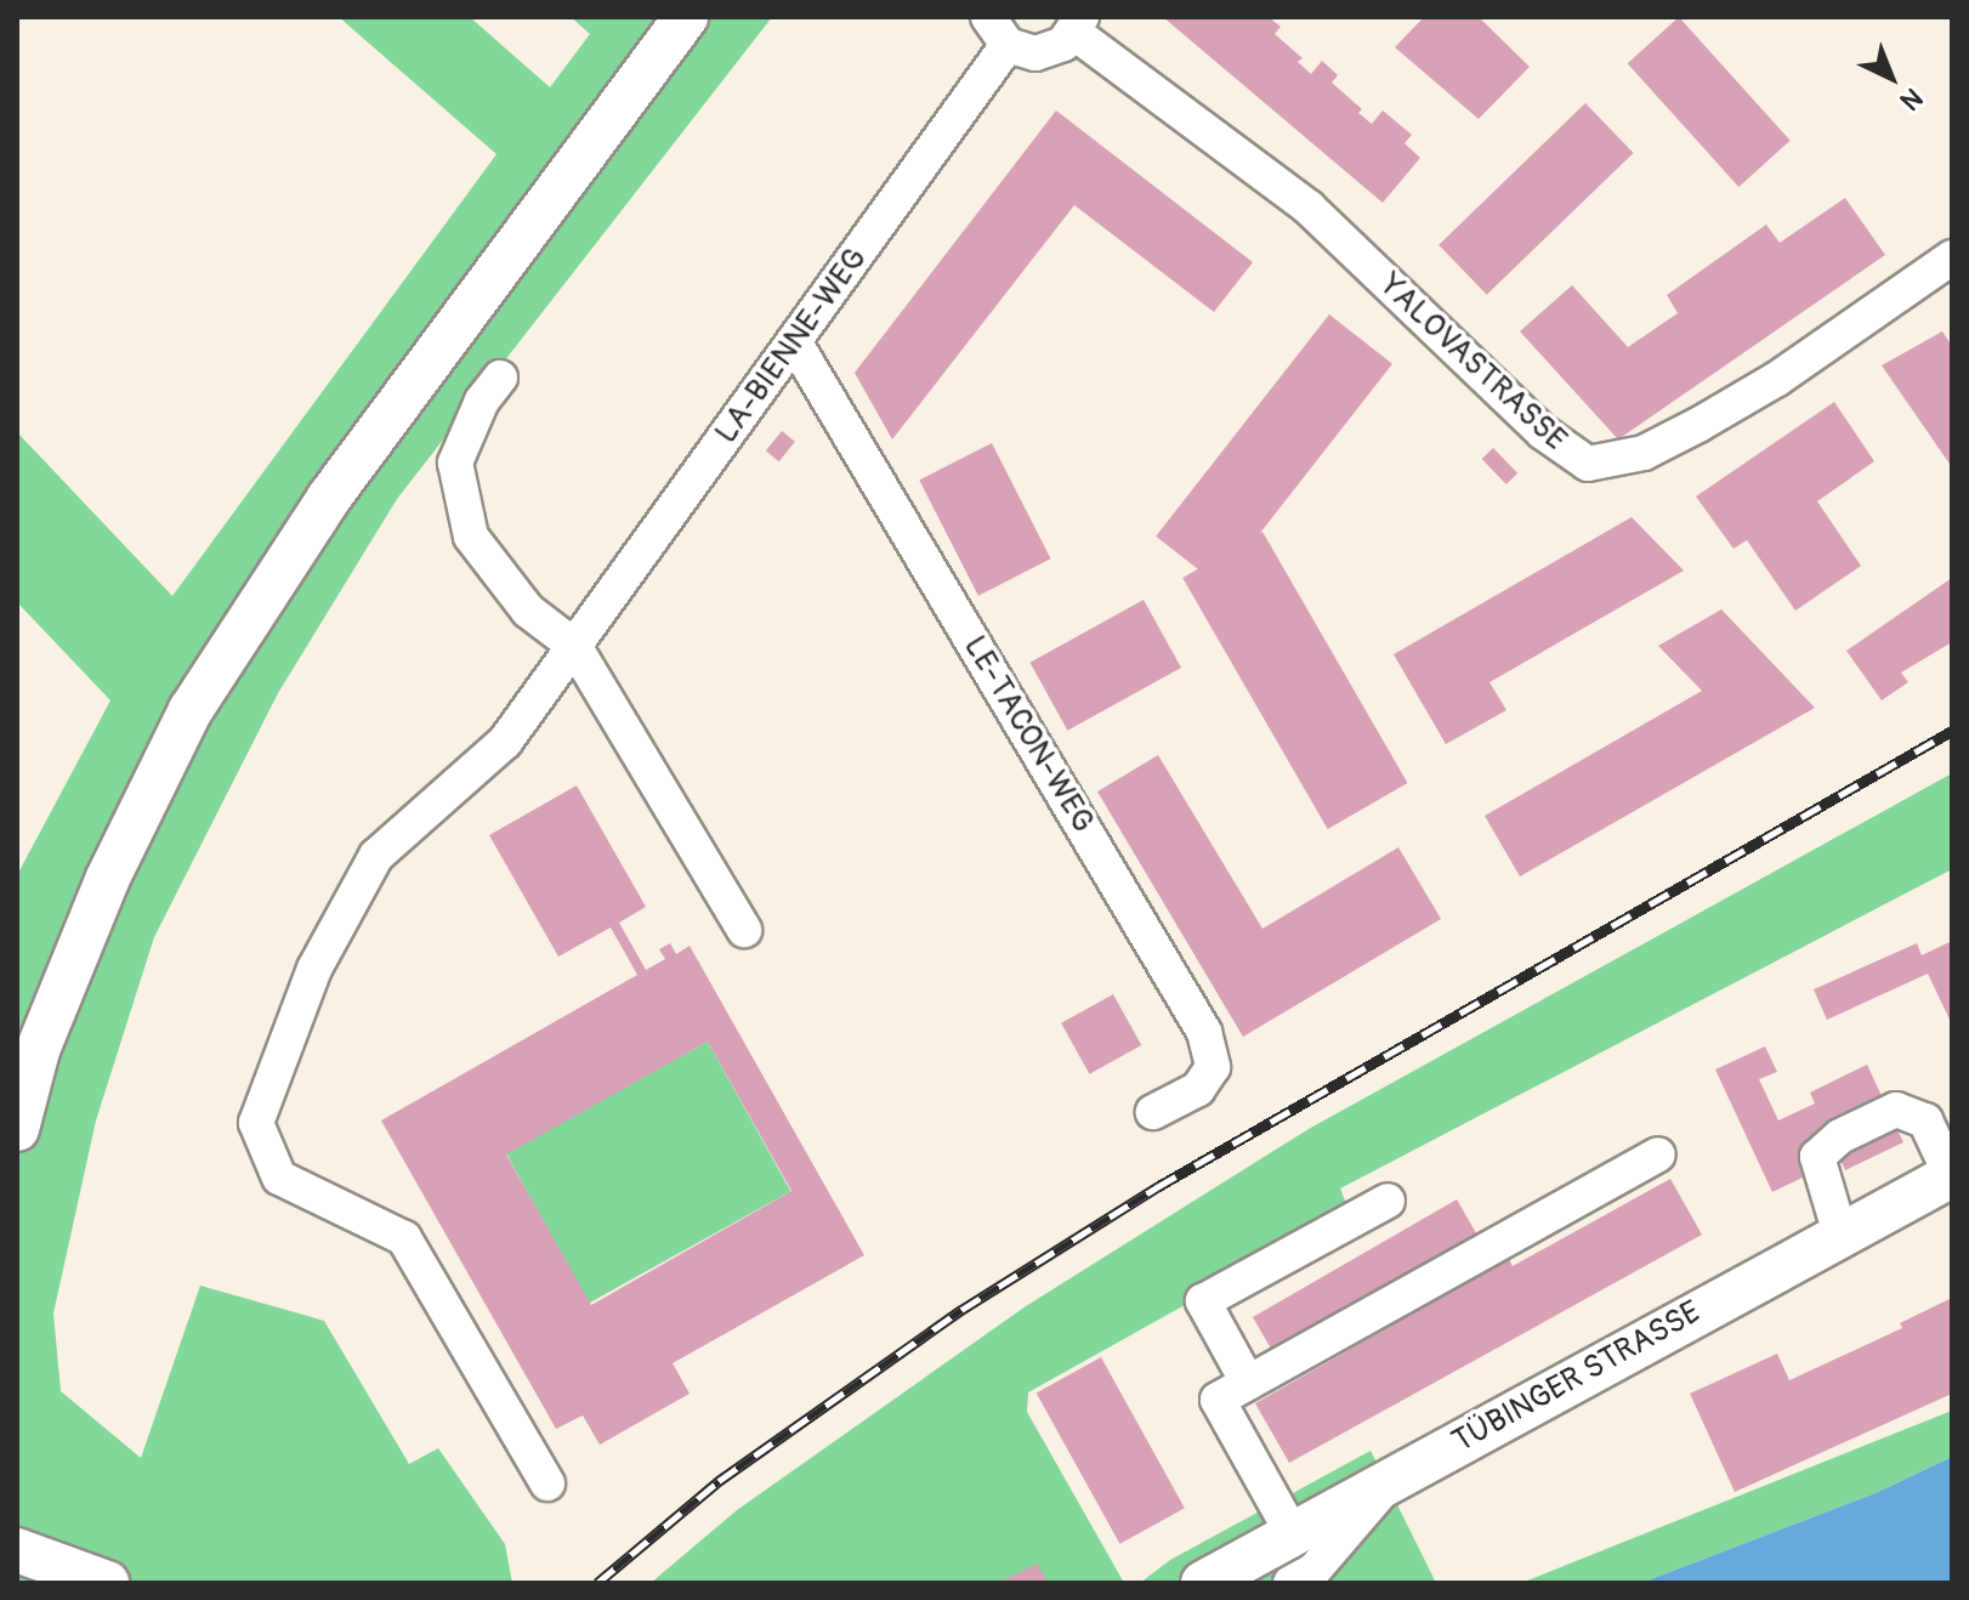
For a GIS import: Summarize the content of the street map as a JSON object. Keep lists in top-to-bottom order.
{
  "streets": {
    "main road": ["TÜBINGER STRASSE"],
    "street": ["LA-BIENNE-WEG", "YALOVASTRASSE", "LE-TACON-WEG"]
  },
  "crossings": [
    ["LA-BIENNE-WEG", "LE-TACON-WEG"]
  ],
  "north": "bottom right"
}
